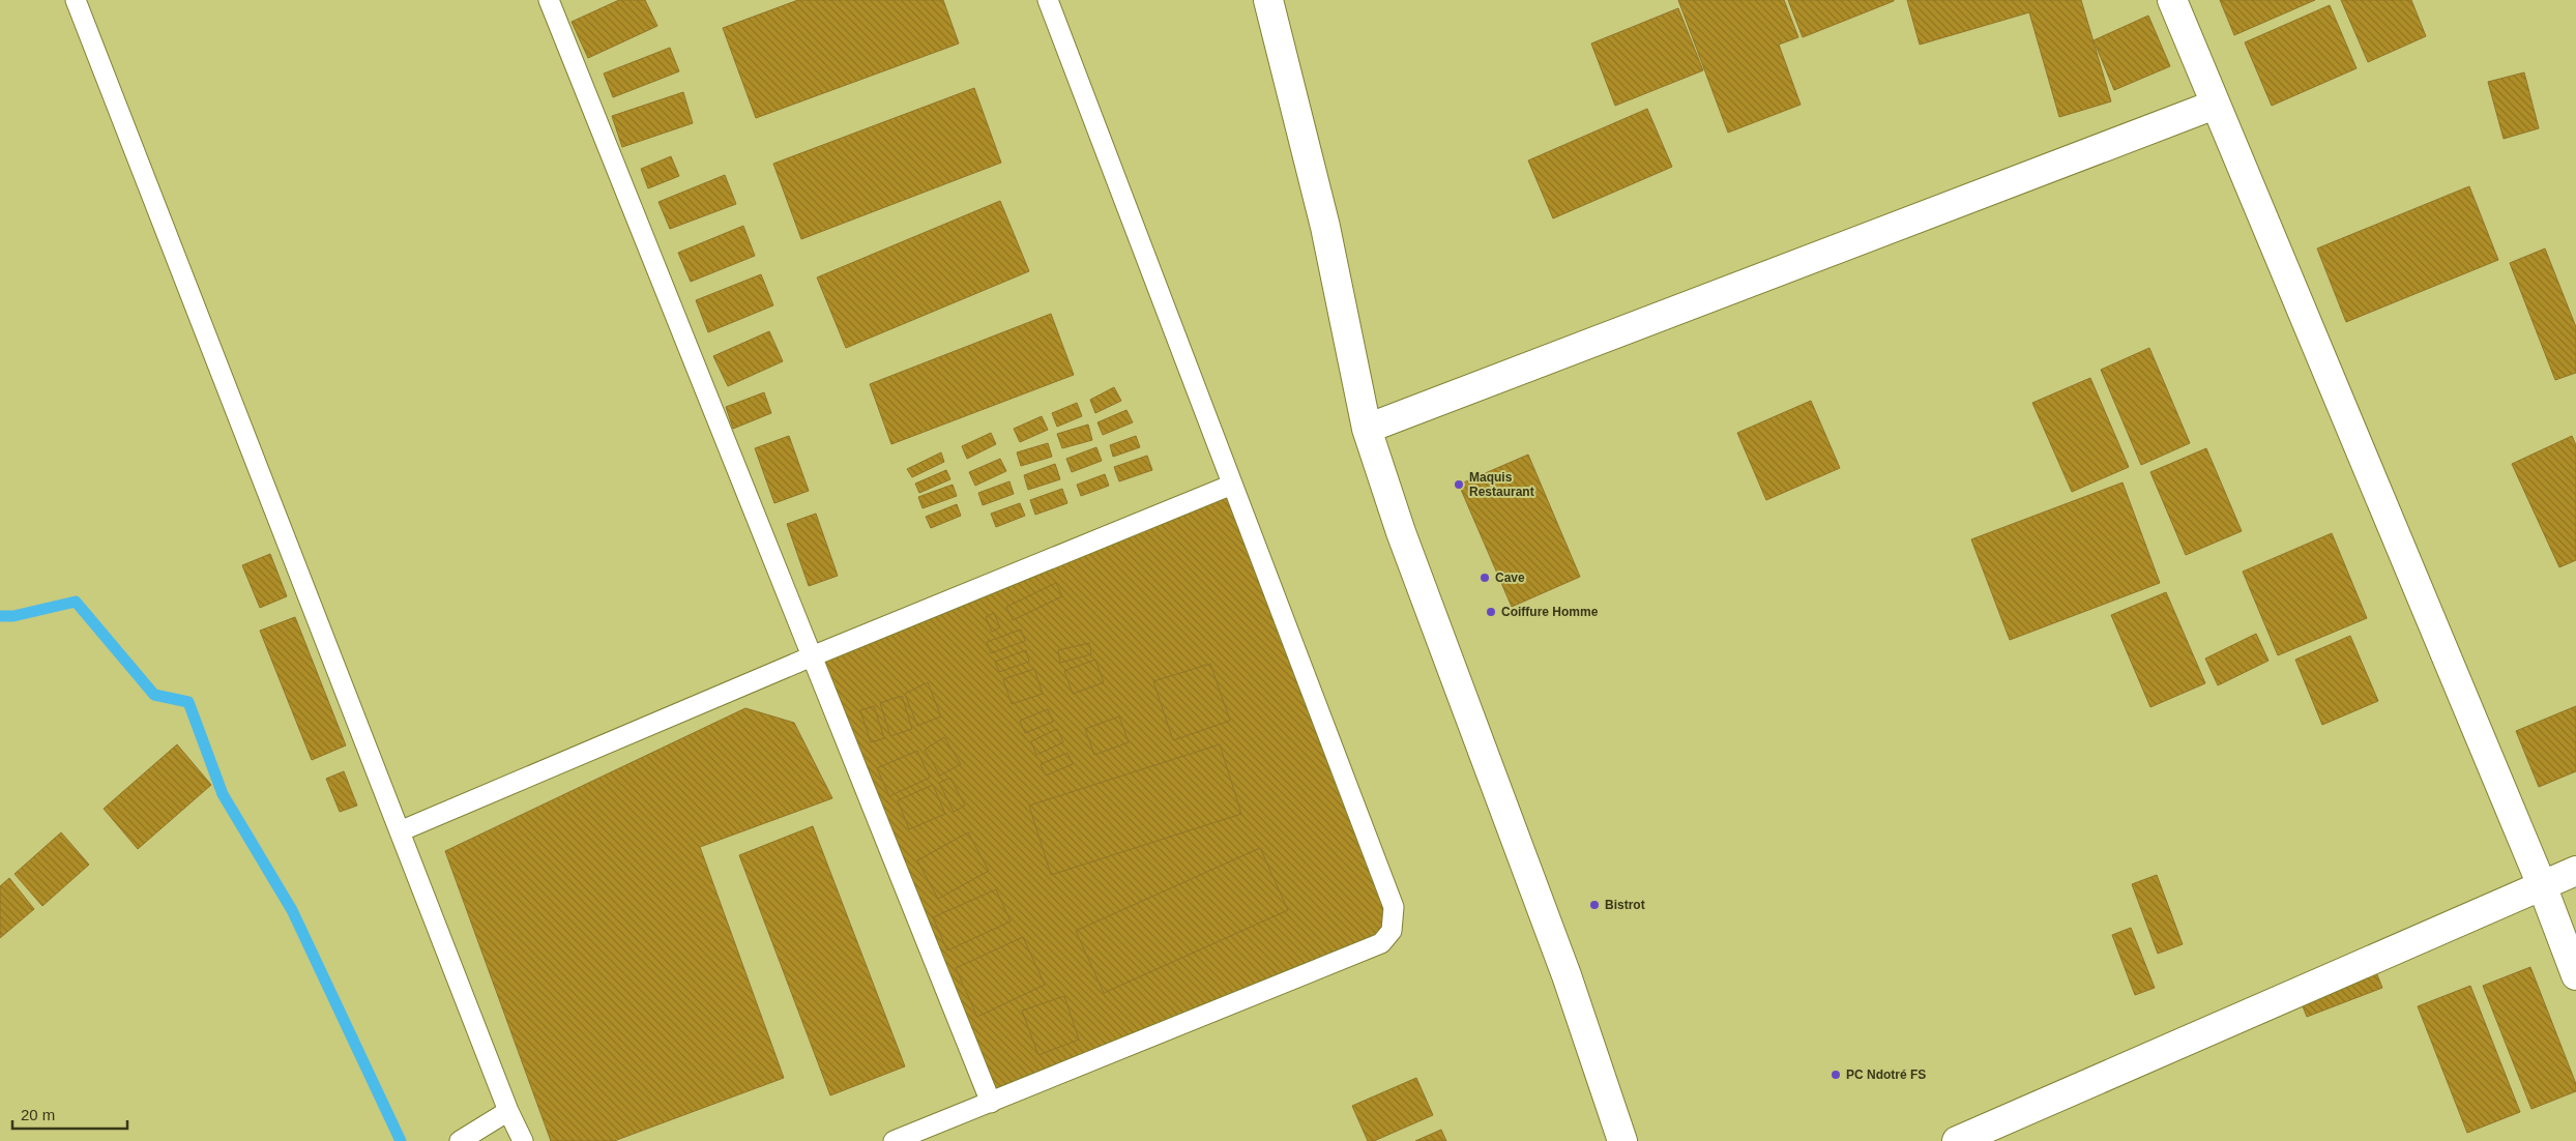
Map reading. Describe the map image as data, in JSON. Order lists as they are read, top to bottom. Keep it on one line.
{"places":["Maquis Restaurant","Cave","Coiffure Homme","Bistrot","PC Ndotré FS"],"scale_bar":"20 m"}
